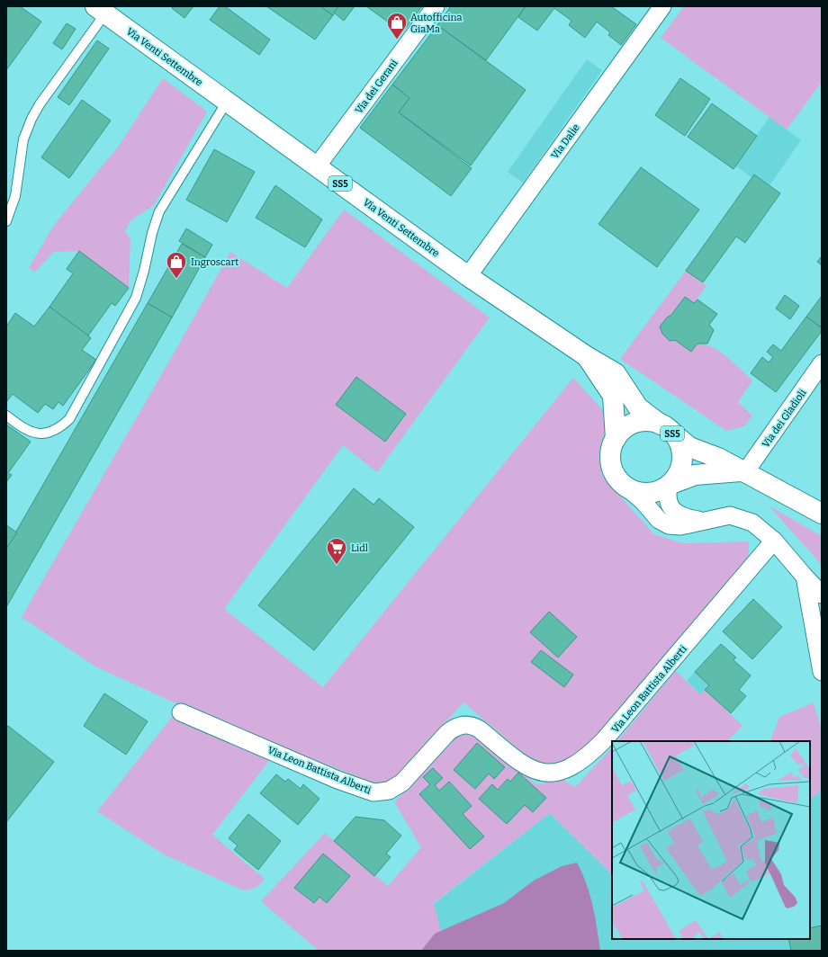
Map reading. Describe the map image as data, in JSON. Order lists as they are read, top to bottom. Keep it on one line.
{"streets":{"main road":["Via Venti Settembre","SS5"],"street":["Via dei Gerani","Via Dalie","Via dei Gladioli","Via Leon Battista Alberti"]},"crossings":[["Via Venti Settembre","Via dei Gerani"],["Via Venti Settembre","Via Dalie"],["Via Venti Settembre","SS5"],["Via Venti Settembre","Via dei Gladioli"]],"places":{"shop":["Autofficina GiaMa","Ingroscart"],"supermarket":["Lidl"]}}
